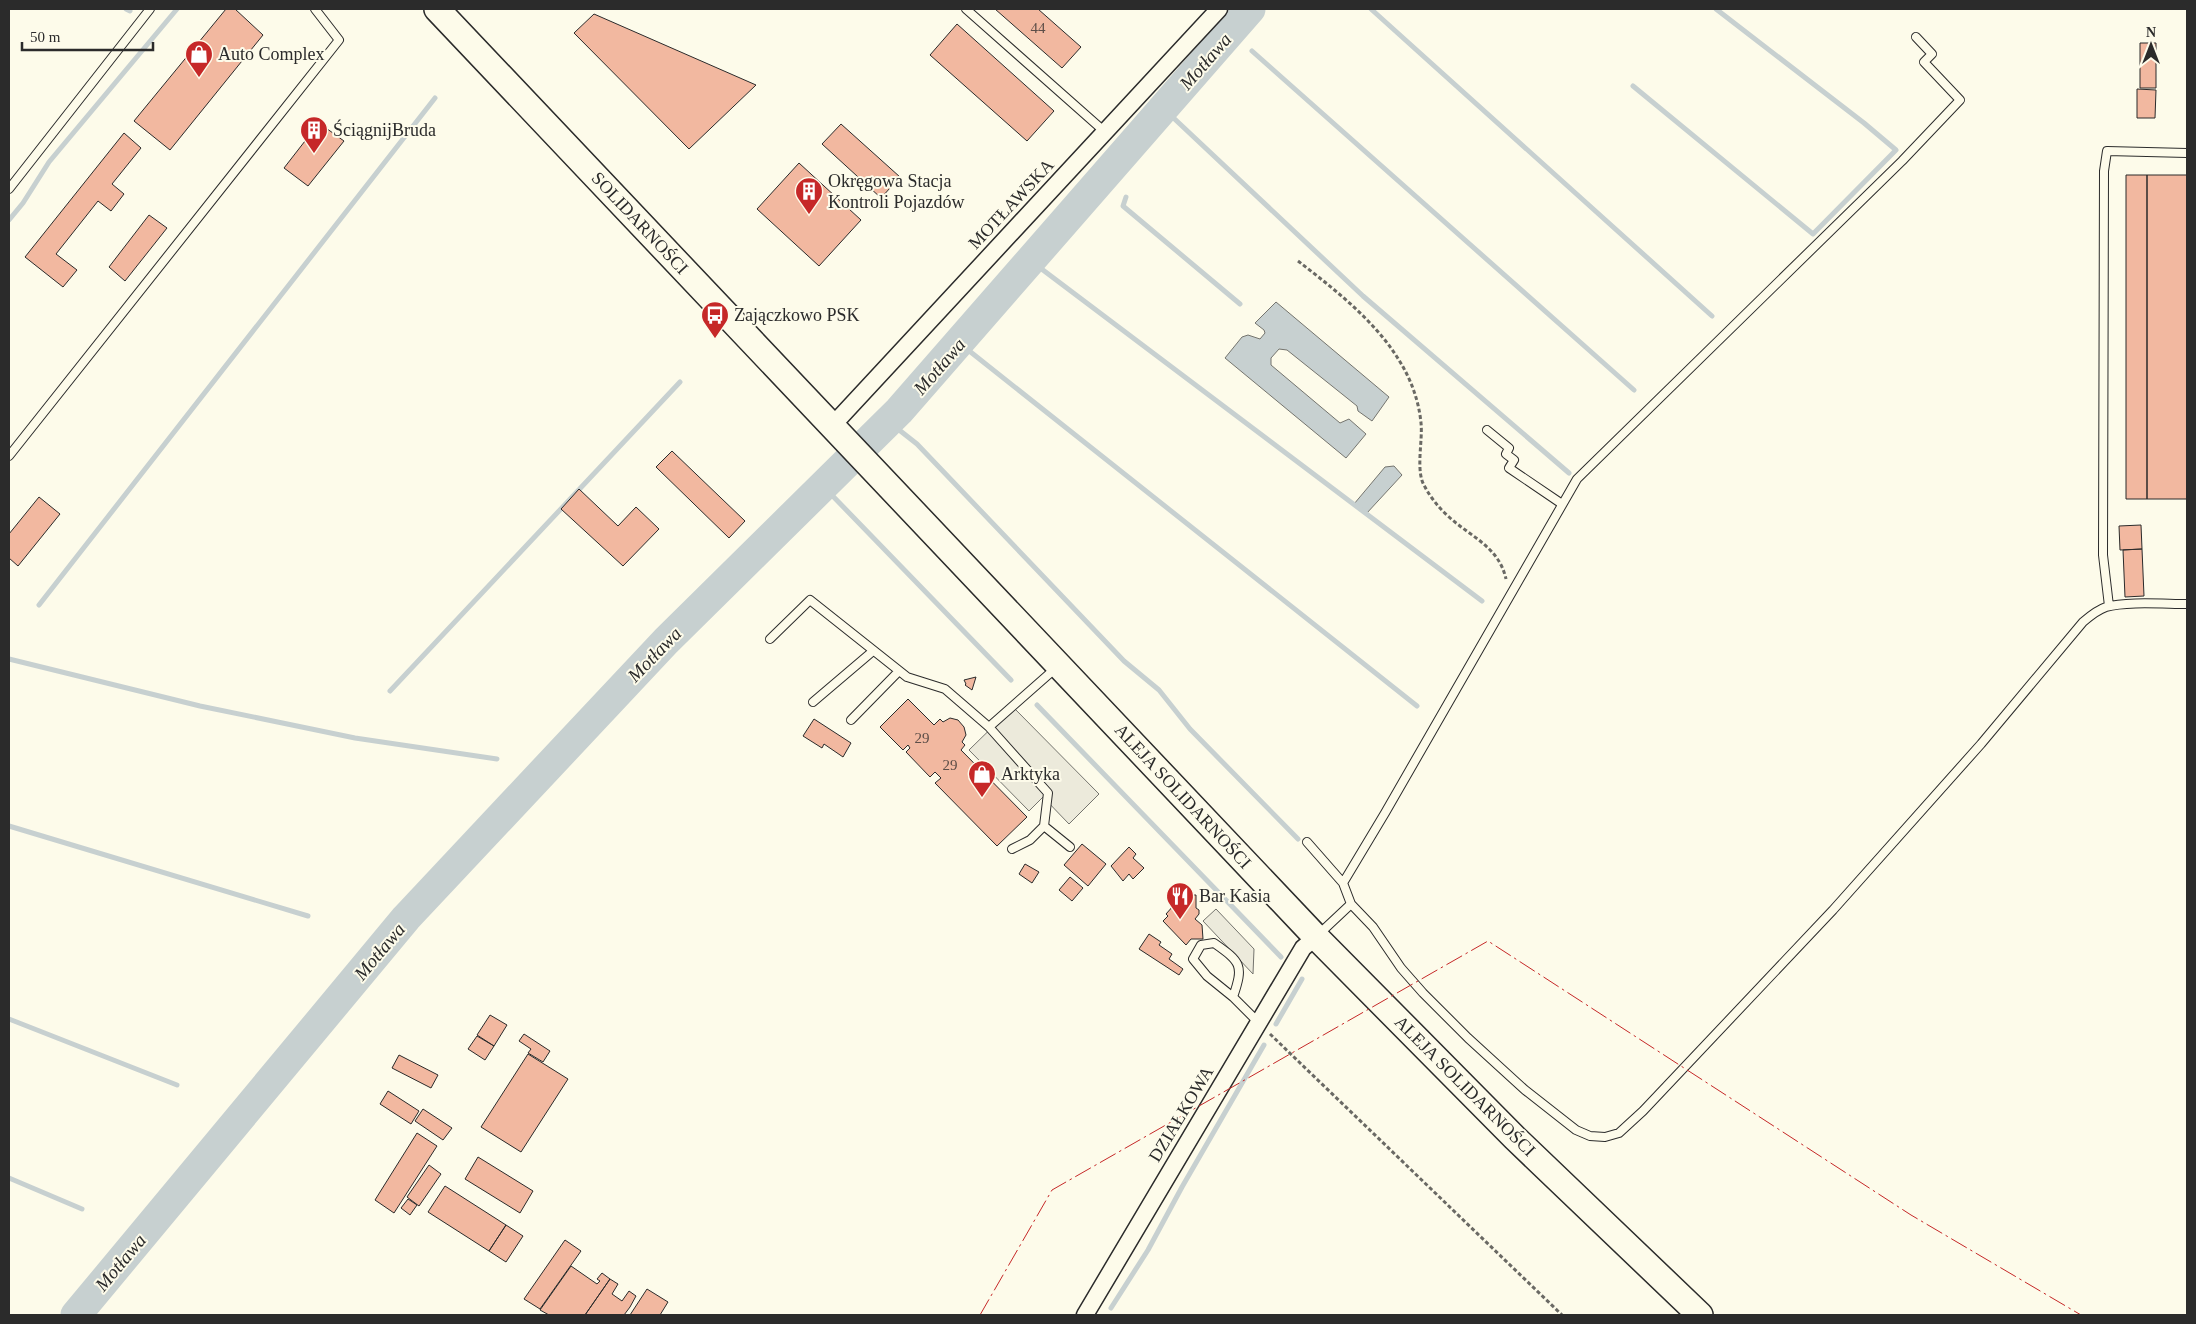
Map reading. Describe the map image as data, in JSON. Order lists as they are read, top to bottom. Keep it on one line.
{"streets":{"main road":["SOLIDARNOŚCI","ALEJA SOLIDARNOŚCI"],"street":["MOTŁAWSKA","DZIAŁKOWA"]},"crossings":[["MOTŁAWSKA","SOLIDARNOŚCI"],["MOTŁAWSKA","ALEJA SOLIDARNOŚCI"],["SOLIDARNOŚCI","ALEJA SOLIDARNOŚCI"],["ALEJA SOLIDARNOŚCI","DZIAŁKOWA"]],"water":["Motława"],"places":{"shop":["Auto Complex","Arktyka"],"building":["ŚciągnijBruda","Okręgowa Stacja Kontroli Pojazdów"],"bus stop":["Zajączkowo PSK"],"restaurant":["Bar Kasia"]},"house_numbers":["44","29","29"],"scale_bar":"50 m","north":"top"}
